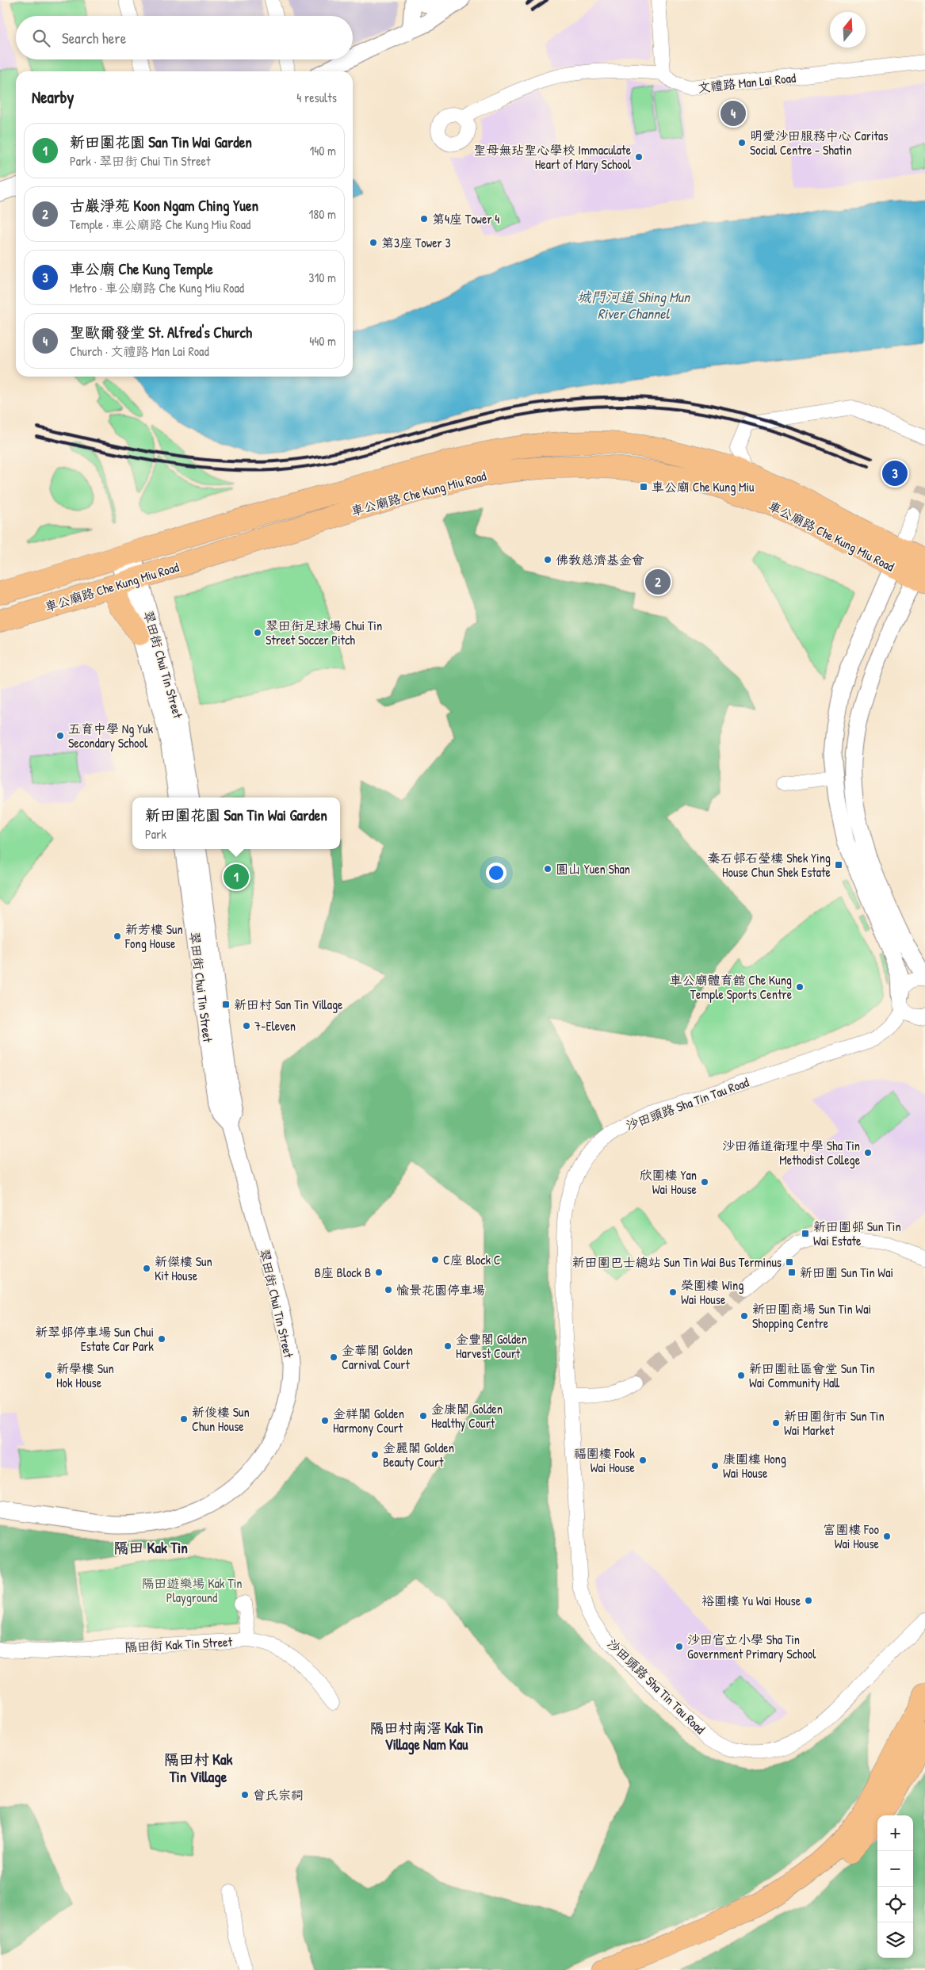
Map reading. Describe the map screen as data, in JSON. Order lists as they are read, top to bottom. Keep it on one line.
{"streets":{"main road":["車公廟路 Che Kung Miu Road"],"street":["文禮路 Man Lai Road","翠田街 Chui Tin Street","沙田頭路 Sha Tin Tau Road","隔田街 Kak Tin Street"]},"crossings":[["車公廟路 Che Kung Miu Road","翠田街 Chui Tin Street"]],"districts":["隔田 Kak Tin","隔田村南滘 Kak Tin Village Nam Kau","隔田村 Kak Tin Village"],"water":["城門河道 Shing Mun River Channel"],"parks":["隔田遊樂場 Kak Tin Playground"],"places":{"other":["明愛沙田服務中心 Caritas Social Centre - Shatin","聖母無玷聖心學校 Immaculate Heart of Mary School","第4座 Tower 4","第3座 Tower 3","佛教慈濟基金會","翠田街足球場 Chui Tin Street Soccer Pitch","五育中學 Ng Yuk Secondary School","圓山 Yuen Shan","新芳樓 Sun Fong House","車公廟體育館 Che Kung Temple Sports Centre","7-Eleven","沙田循道衛理中學 Sha Tin Methodist College","欣圍樓 Yan Wai House","C座 Block C","新傑樓 Sun Kit House","B座 Block B","愉景花園停車場","榮圍樓 Wing Wai House","新田圍商場 Sun Tin Wai Shopping Centre","新翠邨停車場 Sun Chui Estate Car Park","金豐閣 Golden Harvest Court","金華閣 Golden Carnival Court","新學樓 Sun Hok House","新田圍社區會堂 Sun Tin Wai Community Hall","金康閣 Golden Healthy Court","新俊樓 Sun Chun House","金祥閣 Golden Harmony Court","新田圍街市 Sun Tin Wai Market","金麗閣 Golden Beauty Court","福圍樓 Fook Wai House","康圍樓 Hong Wai House","富圍樓 Foo Wai House","裕圍樓 Yu Wai House","沙田官立小學 Sha Tin Government Primary School","曾氏宗祠"],"transit":["車公廟 Che Kung Miu","秦石邨石瑩樓 Shek Ying House Chun Shek Estate","新田村 San Tin Village","新田圍邨 Sun Tin Wai Estate","新田圍巴士總站 Sun Tin Wai Bus Terminus","新田圍 Sun Tin Wai"]},"north":"top","page":{"search":"Search here","heading":["Nearby","4 results"],"pins":["4","3","2","1"],"list":[{"mark":"1","name":"新田圍花園 San Tin Wai Garden","note":"Park · 翠田街 Chui Tin Street","value":"140 m"},{"mark":"2","name":"古巖淨苑 Koon Ngam Ching Yuen","note":"Temple · 車公廟路 Che Kung Miu Road","value":"180 m"},{"mark":"3","name":"車公廟 Che Kung Temple","note":"Metro · 車公廟路 Che Kung Miu Road","value":"310 m"},{"mark":"4","name":"聖歐爾發堂 St. Alfred's Church","note":"Church · 文禮路 Man Lai Road","value":"440 m"}],"popup":["新田圍花園 San Tin Wai Garden","Park"],"map_buttons":["+","−"]}}
